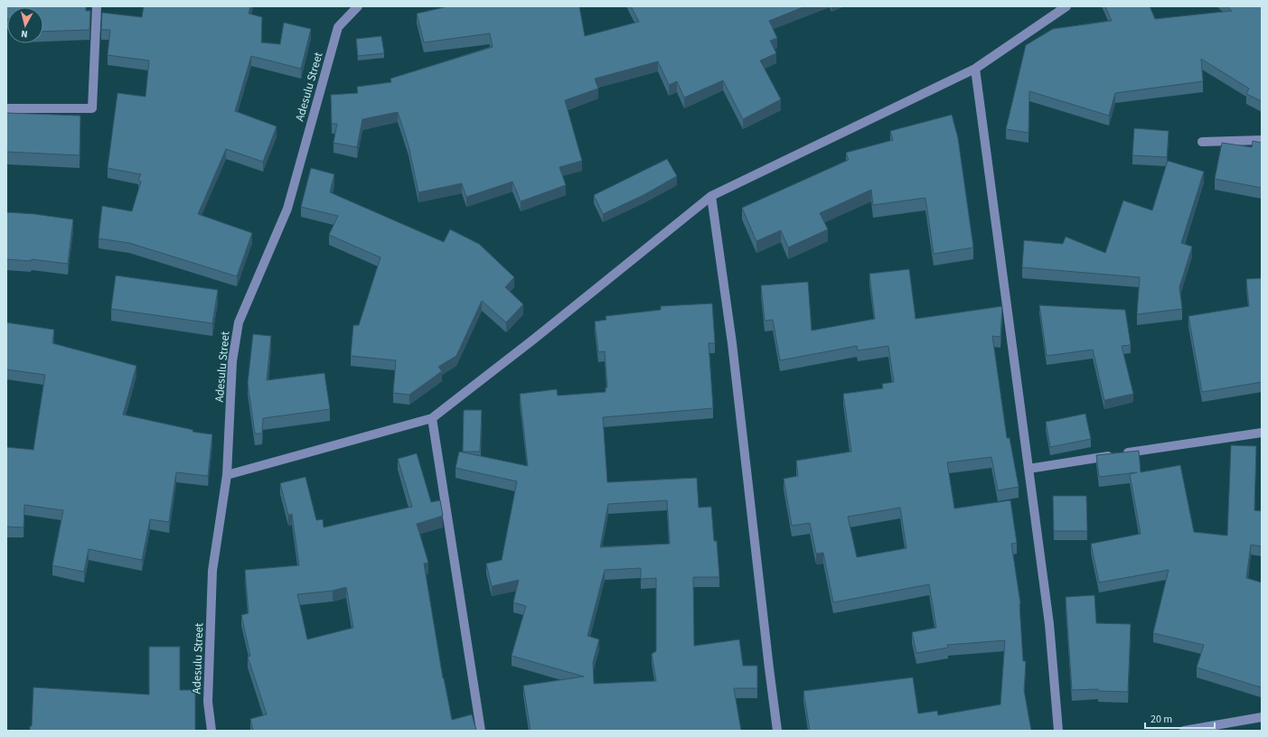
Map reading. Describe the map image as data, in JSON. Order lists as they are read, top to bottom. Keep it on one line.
{"streets":{"street":["Adesulu Street"]},"scale_bar":"20 m","north":"bottom"}
